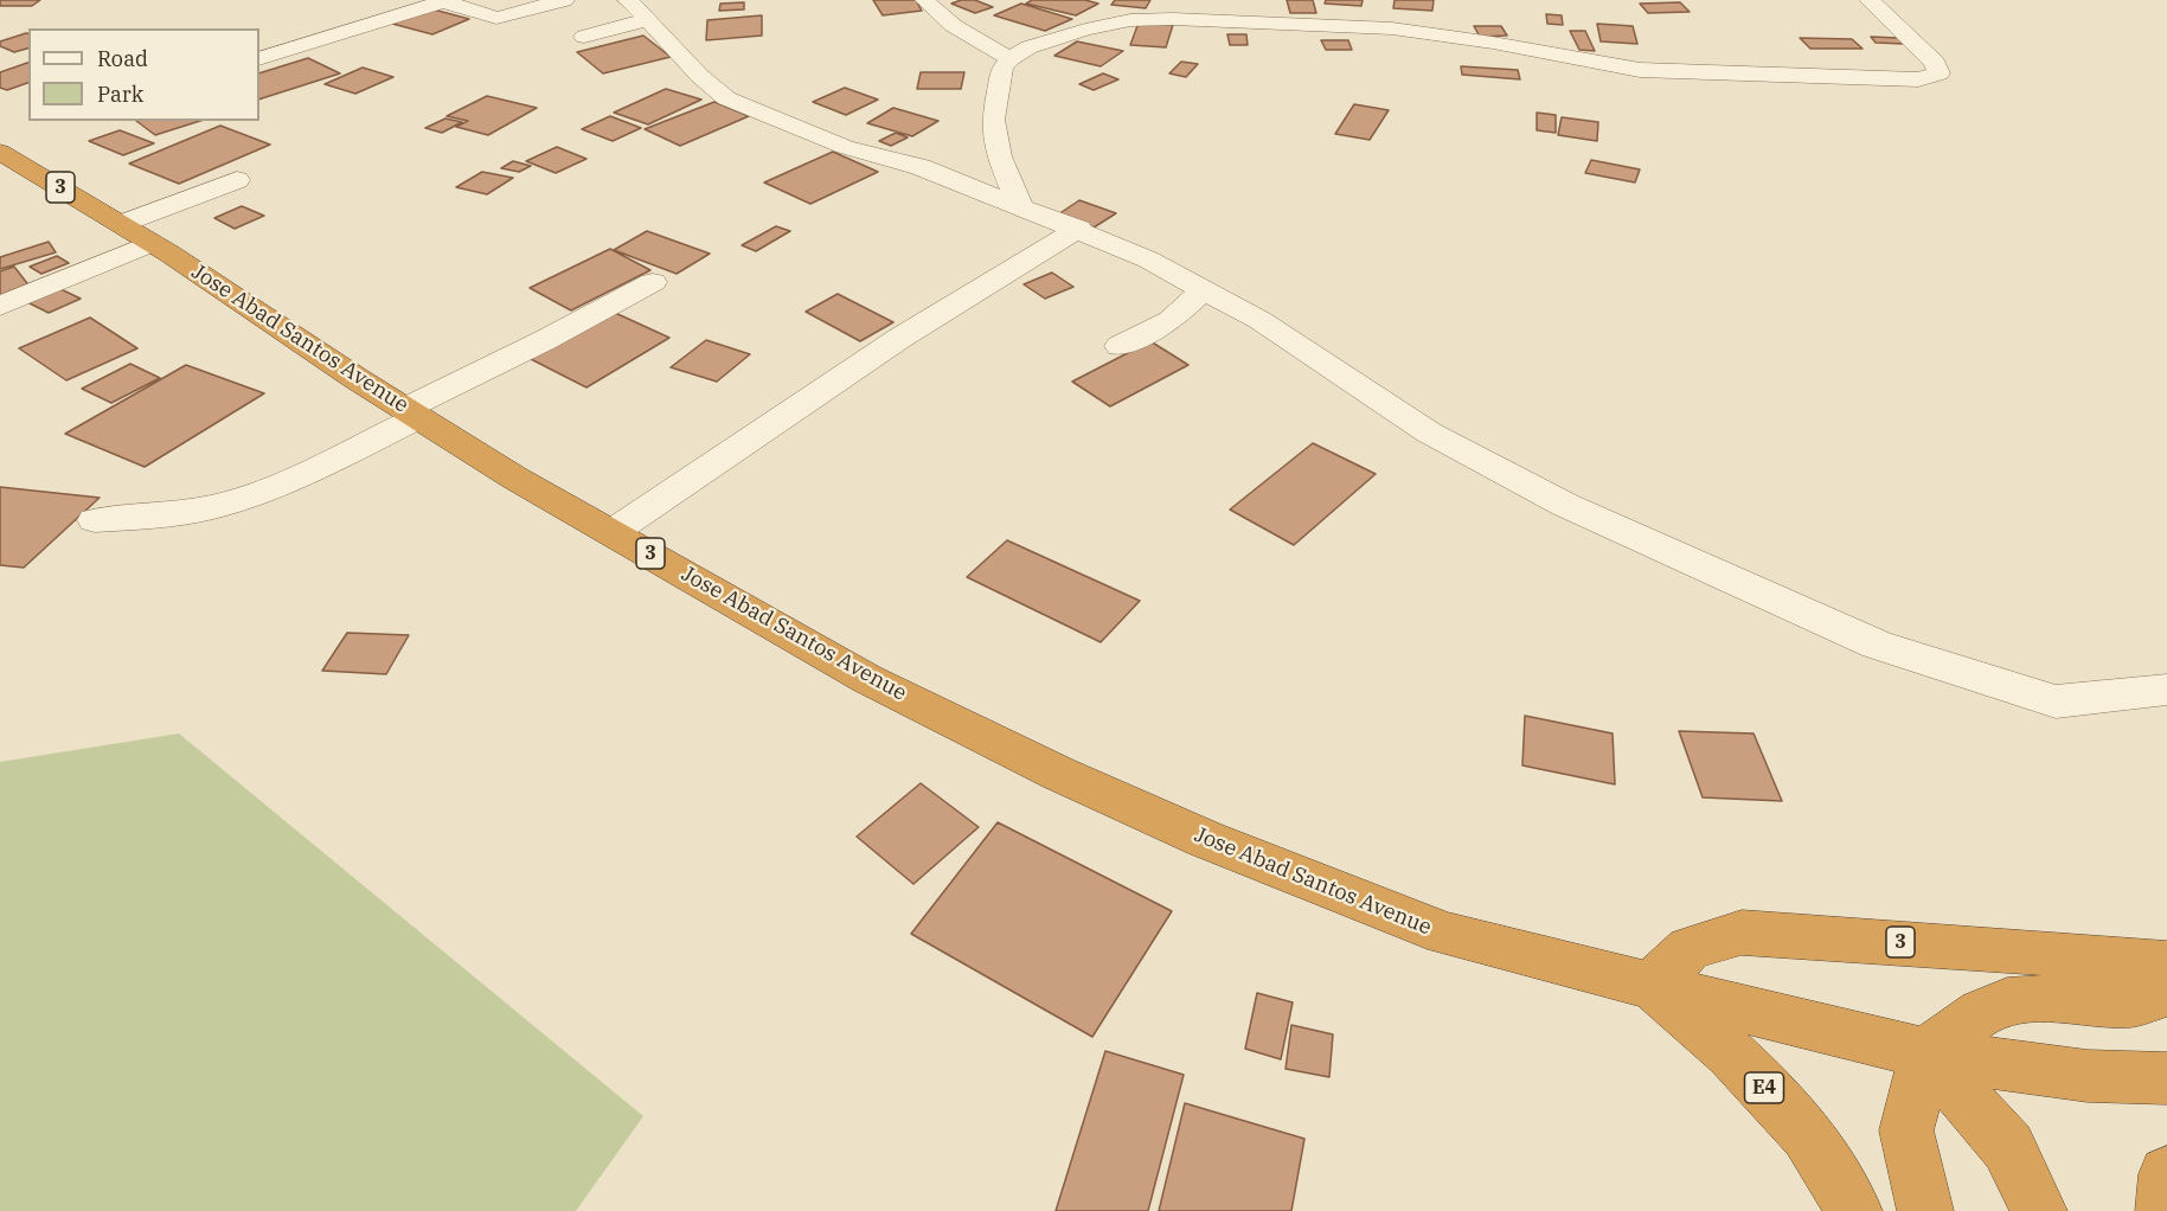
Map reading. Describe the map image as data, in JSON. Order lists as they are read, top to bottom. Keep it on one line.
{"streets":{"highway":["3","Jose Abad Santos Avenue","E4"]},"crossings":[["3","Jose Abad Santos Avenue"],["3","E4"],["Jose Abad Santos Avenue","E4"]],"legend":["Road","Park"]}
